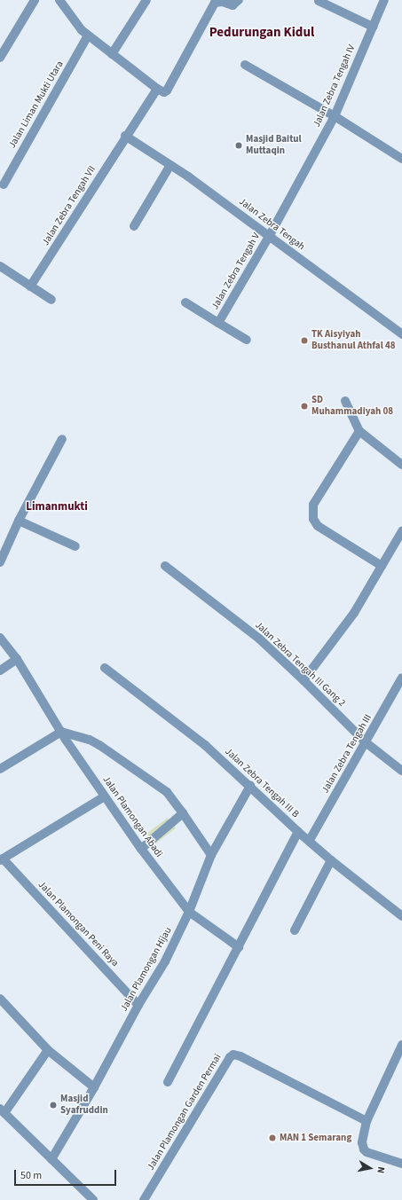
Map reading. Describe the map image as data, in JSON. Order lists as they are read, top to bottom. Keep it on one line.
{"streets":{"street":["Jalan Zebra Tengah IV","Jalan Liman Mukti Utara","Jalan Zebra Tengah VII","Jalan Zebra Tengah","Jalan Zebra Tengah V","Jalan Zebra Tengah III Gang 2","Jalan Zebra Tengah III","Jalan Zebra Tengah III B","Jalan Plamongan Abadi","Jalan Plamongan Peni Raya","Jalan Plamongan Hijau","Jalan Plamongan Garden Permai"]},"crossings":[["Jalan Zebra Tengah IV","Jalan Zebra Tengah"],["Jalan Zebra Tengah IV","Jalan Zebra Tengah V"],["Jalan Zebra Tengah VII","Jalan Zebra Tengah"],["Jalan Zebra Tengah","Jalan Zebra Tengah V"],["Jalan Zebra Tengah III Gang 2","Jalan Zebra Tengah III"],["Jalan Zebra Tengah III","Jalan Zebra Tengah III B"],["Jalan Zebra Tengah III B","Jalan Plamongan Hijau"],["Jalan Plamongan Abadi","Jalan Plamongan Hijau"],["Jalan Plamongan Peni Raya","Jalan Plamongan Hijau"]],"districts":["Pedurungan Kidul","Limanmukti"],"places":["Masjid Baitul Muttaqin","TK Aisyiyah Busthanul Athfal 48","SD Muhammadiyah 08","Masjid Syafruddin","MAN 1 Semarang"],"scale_bar":"50 m","north":"right"}
